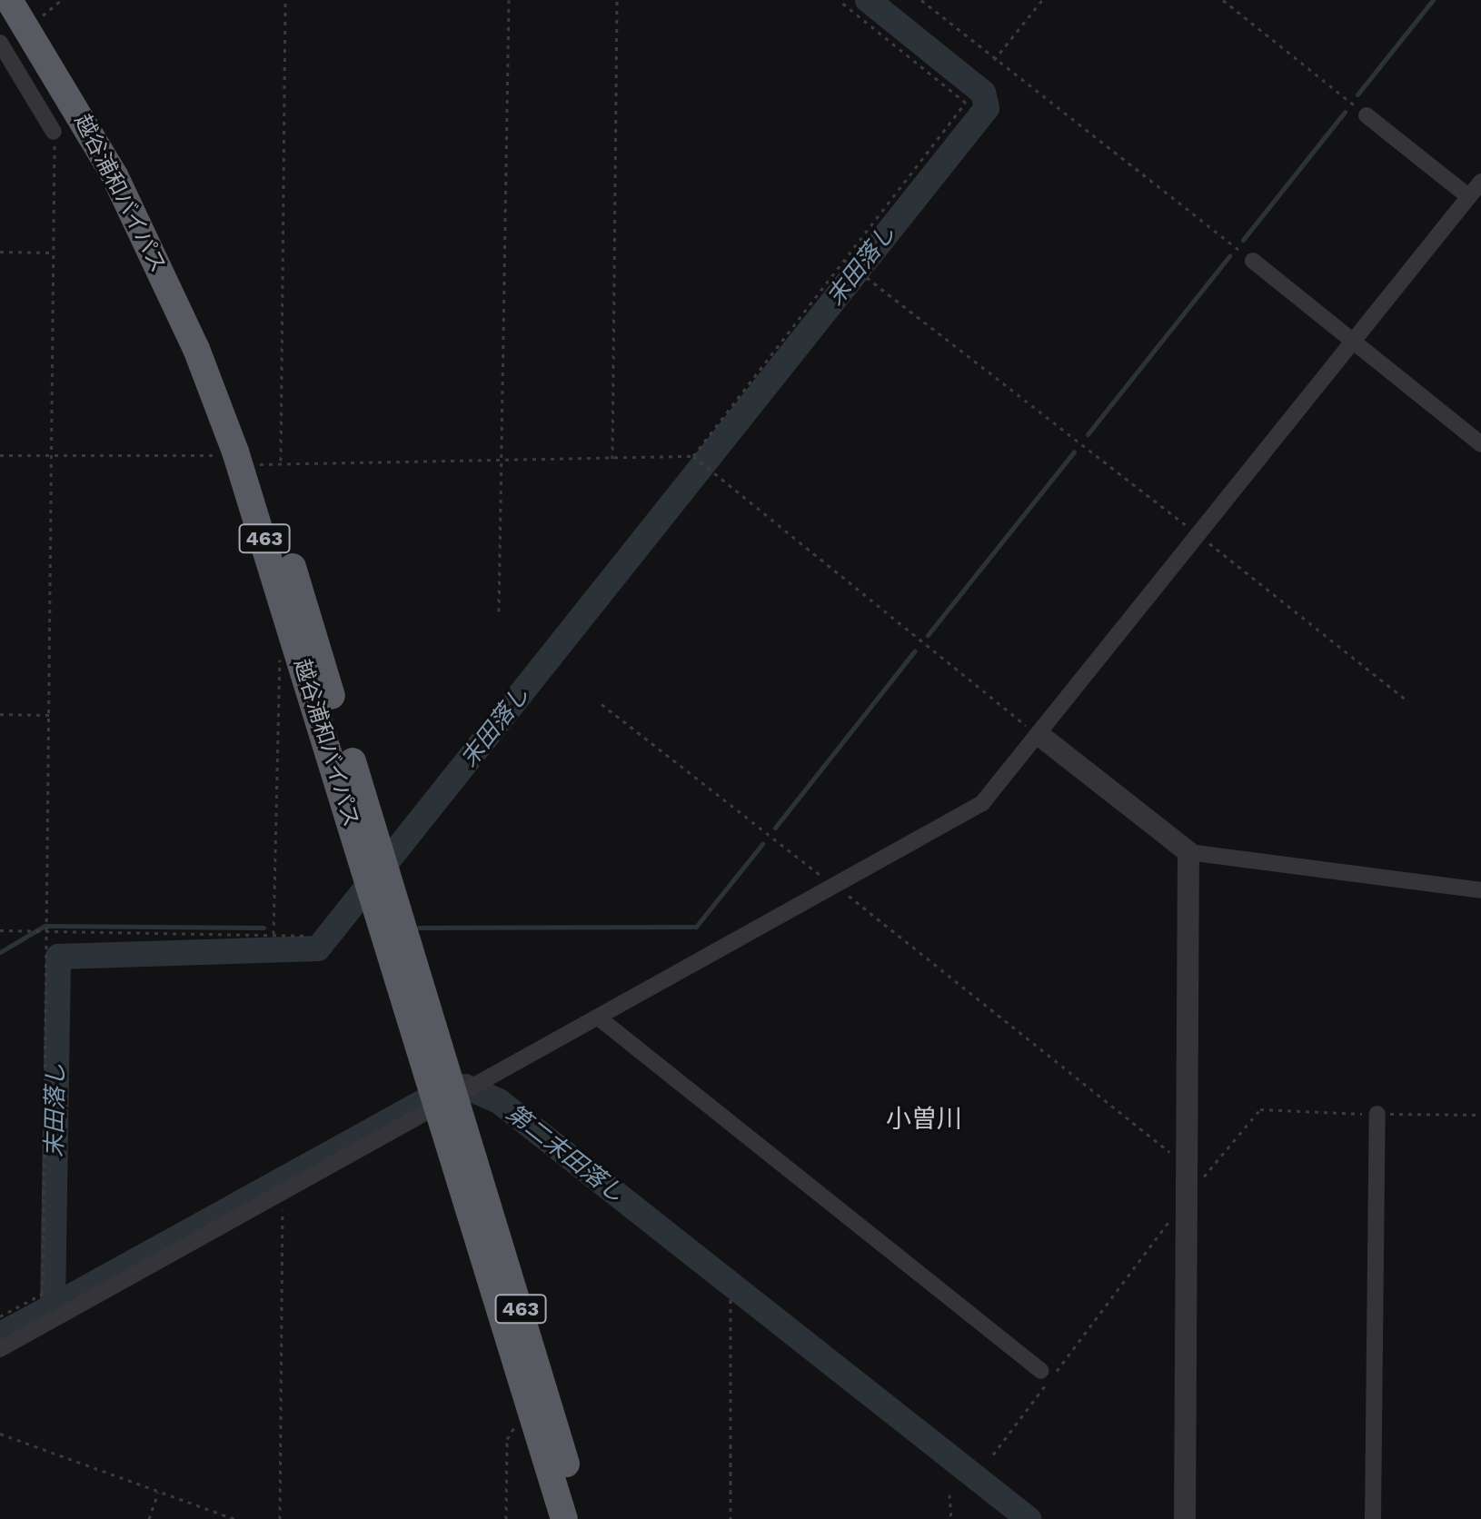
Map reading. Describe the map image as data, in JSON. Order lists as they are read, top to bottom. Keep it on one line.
{"streets":{"highway":["越谷浦和バイパス","463"]},"districts":["小曽川"],"water":["末田落し","第二末田落し"]}
